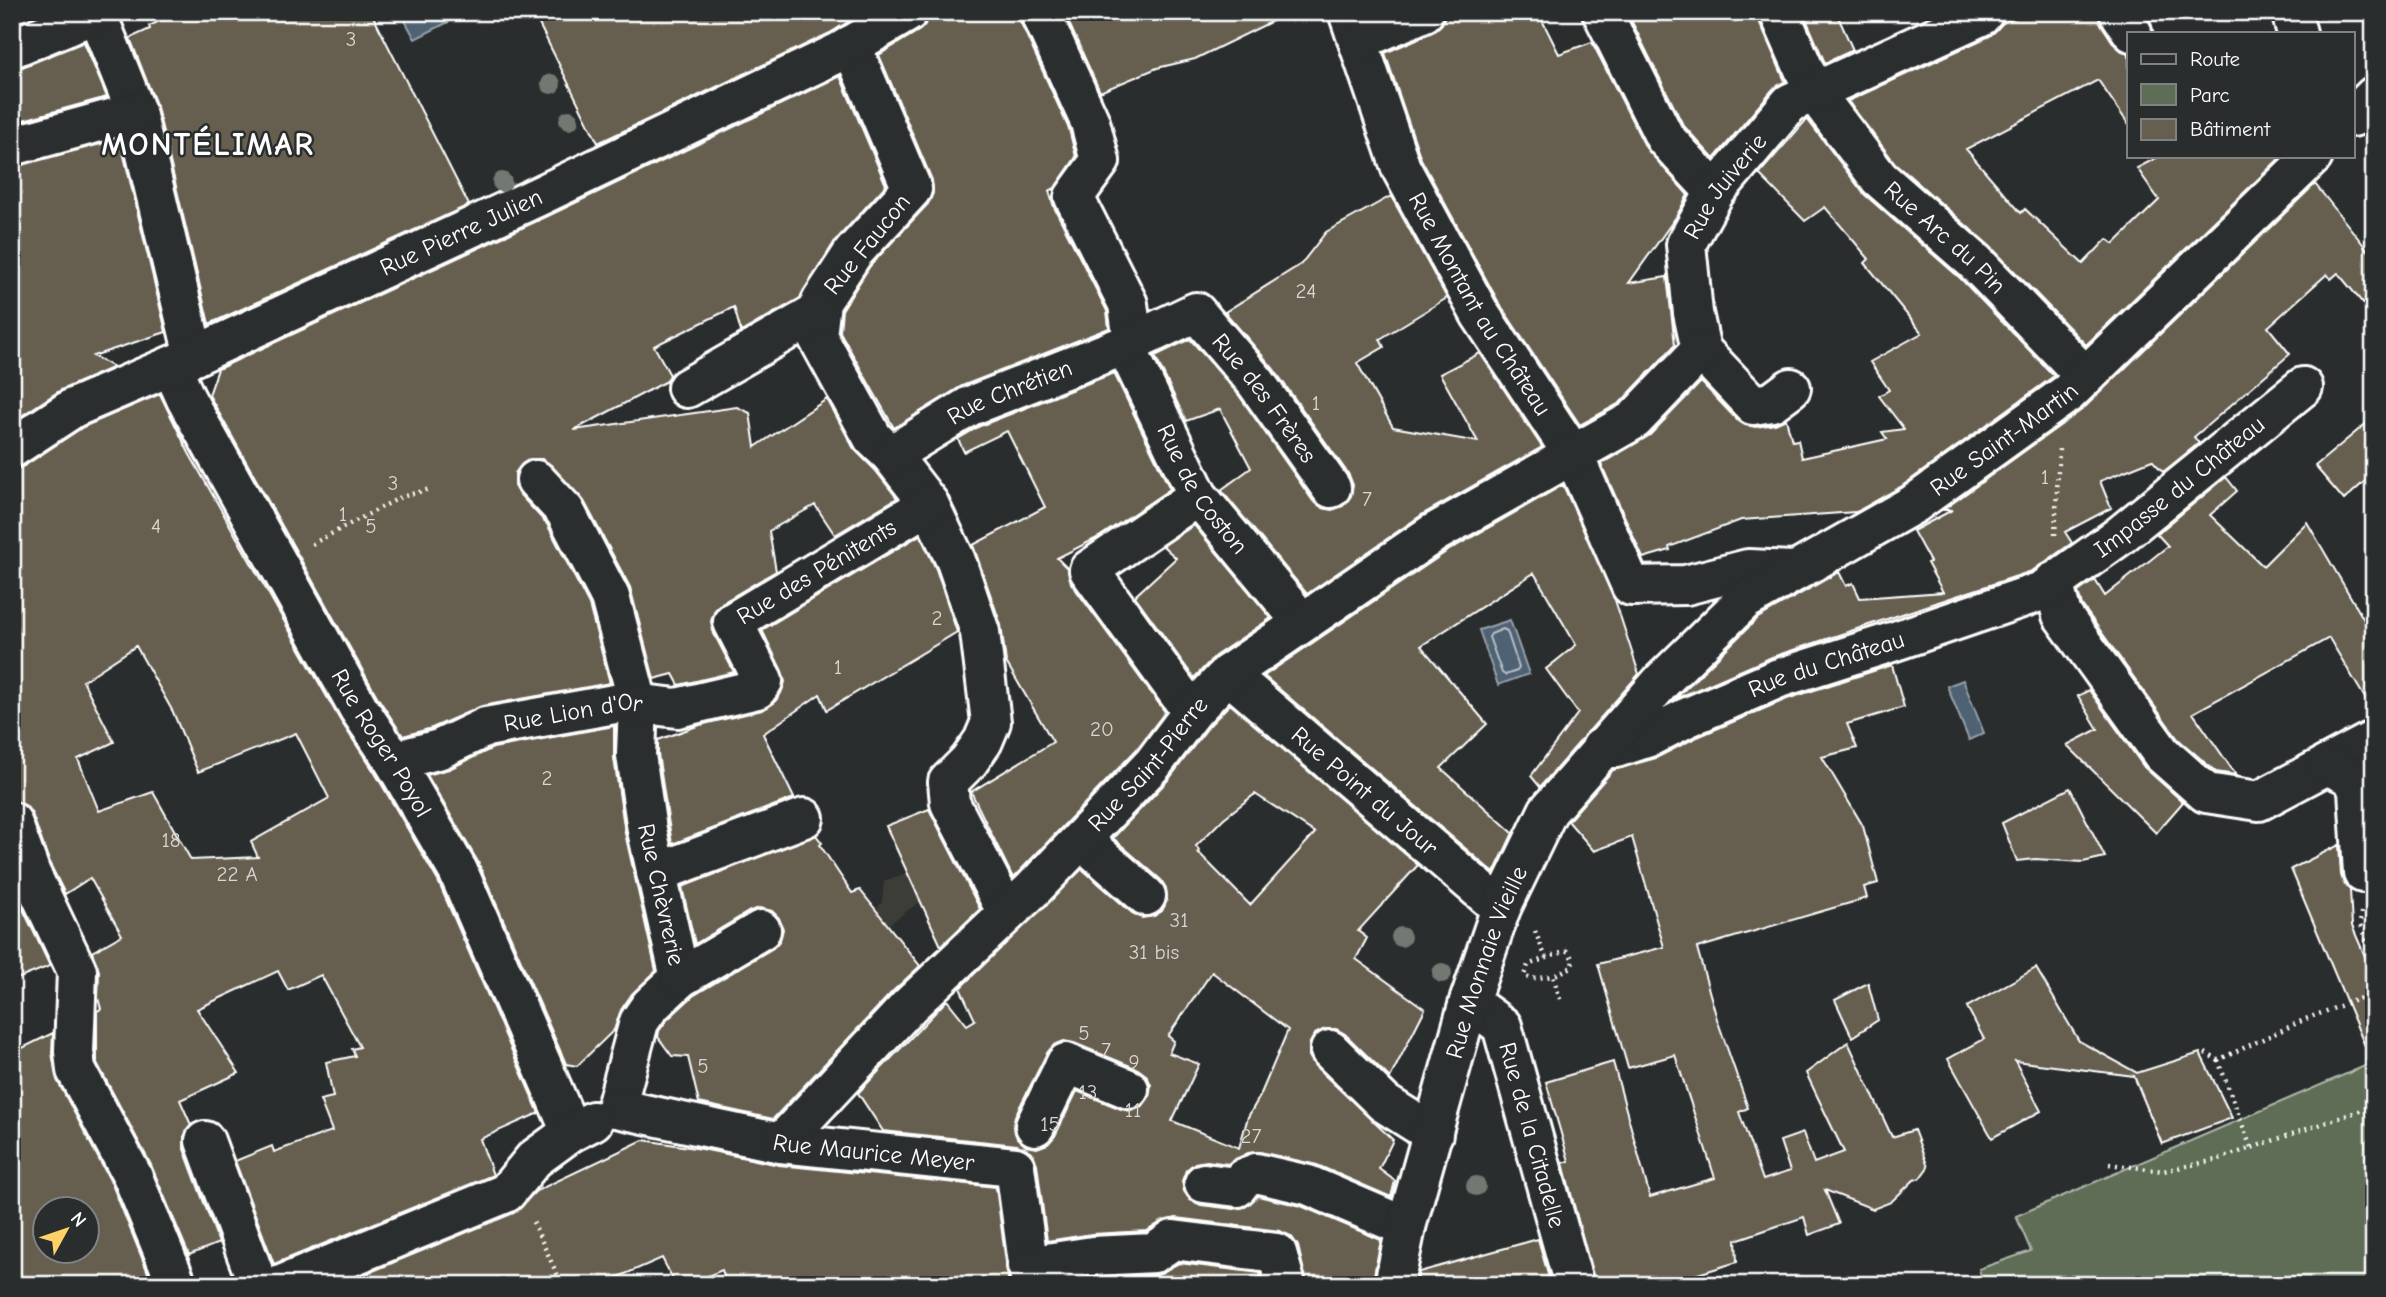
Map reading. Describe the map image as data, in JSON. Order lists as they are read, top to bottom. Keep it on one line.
{"streets":{"street":["Rue Juiverie","Rue Pierre Julien","Rue Arc du Pin","Rue Faucon","Rue Montant au Château","Rue Chrétien","Rue des Frères","Rue Saint-Martin","Impasse du Château","Rue de Coston","Rue des Pénitents","Rue du Château","Rue Lion d'Or","Rue Roger Poyol","Rue Saint-Pierre","Rue Point du Jour","Rue Chèvrerie","Rue Monnaie Vieille","Rue de la Citadelle","Rue Maurice Meyer"]},"crossings":[["Rue Juiverie","Rue Arc du Pin"],["Rue Pierre Julien","Rue Faucon"],["Rue Pierre Julien","Rue Roger Poyol"],["Rue Arc du Pin","Rue Saint-Martin"],["Rue Faucon","Rue Chrétien"],["Rue Faucon","Rue des Pénitents"],["Rue Faucon","Rue Saint-Pierre"],["Rue Montant au Château","Rue Saint-Martin"],["Rue Montant au Château","Rue Saint-Pierre"],["Rue Chrétien","Rue des Frères"],["Rue Chrétien","Rue de Coston"],["Rue Saint-Martin","Rue Monnaie Vieille"],["Impasse du Château","Rue du Château"],["Rue de Coston","Rue Saint-Pierre"],["Rue des Pénitents","Rue Lion d'Or"],["Rue du Château","Rue Monnaie Vieille"],["Rue Lion d'Or","Rue Roger Poyol"],["Rue Lion d'Or","Rue Chèvrerie"],["Rue Saint-Pierre","Rue Point du Jour"],["Rue Saint-Pierre","Rue Maurice Meyer"],["Rue Point du Jour","Rue Monnaie Vieille"],["Rue Chèvrerie","Rue Maurice Meyer"],["Rue Monnaie Vieille","Rue de la Citadelle"]],"districts":["MONTÉLIMAR"],"house_numbers":["3","24","1","1","3","7","1","4","5","2","1","20","2","18","22 A","31","31 bis","5","7","9","5","13","11","15","27"],"legend":["Route","Parc","Bâtiment"],"north":"top right"}
